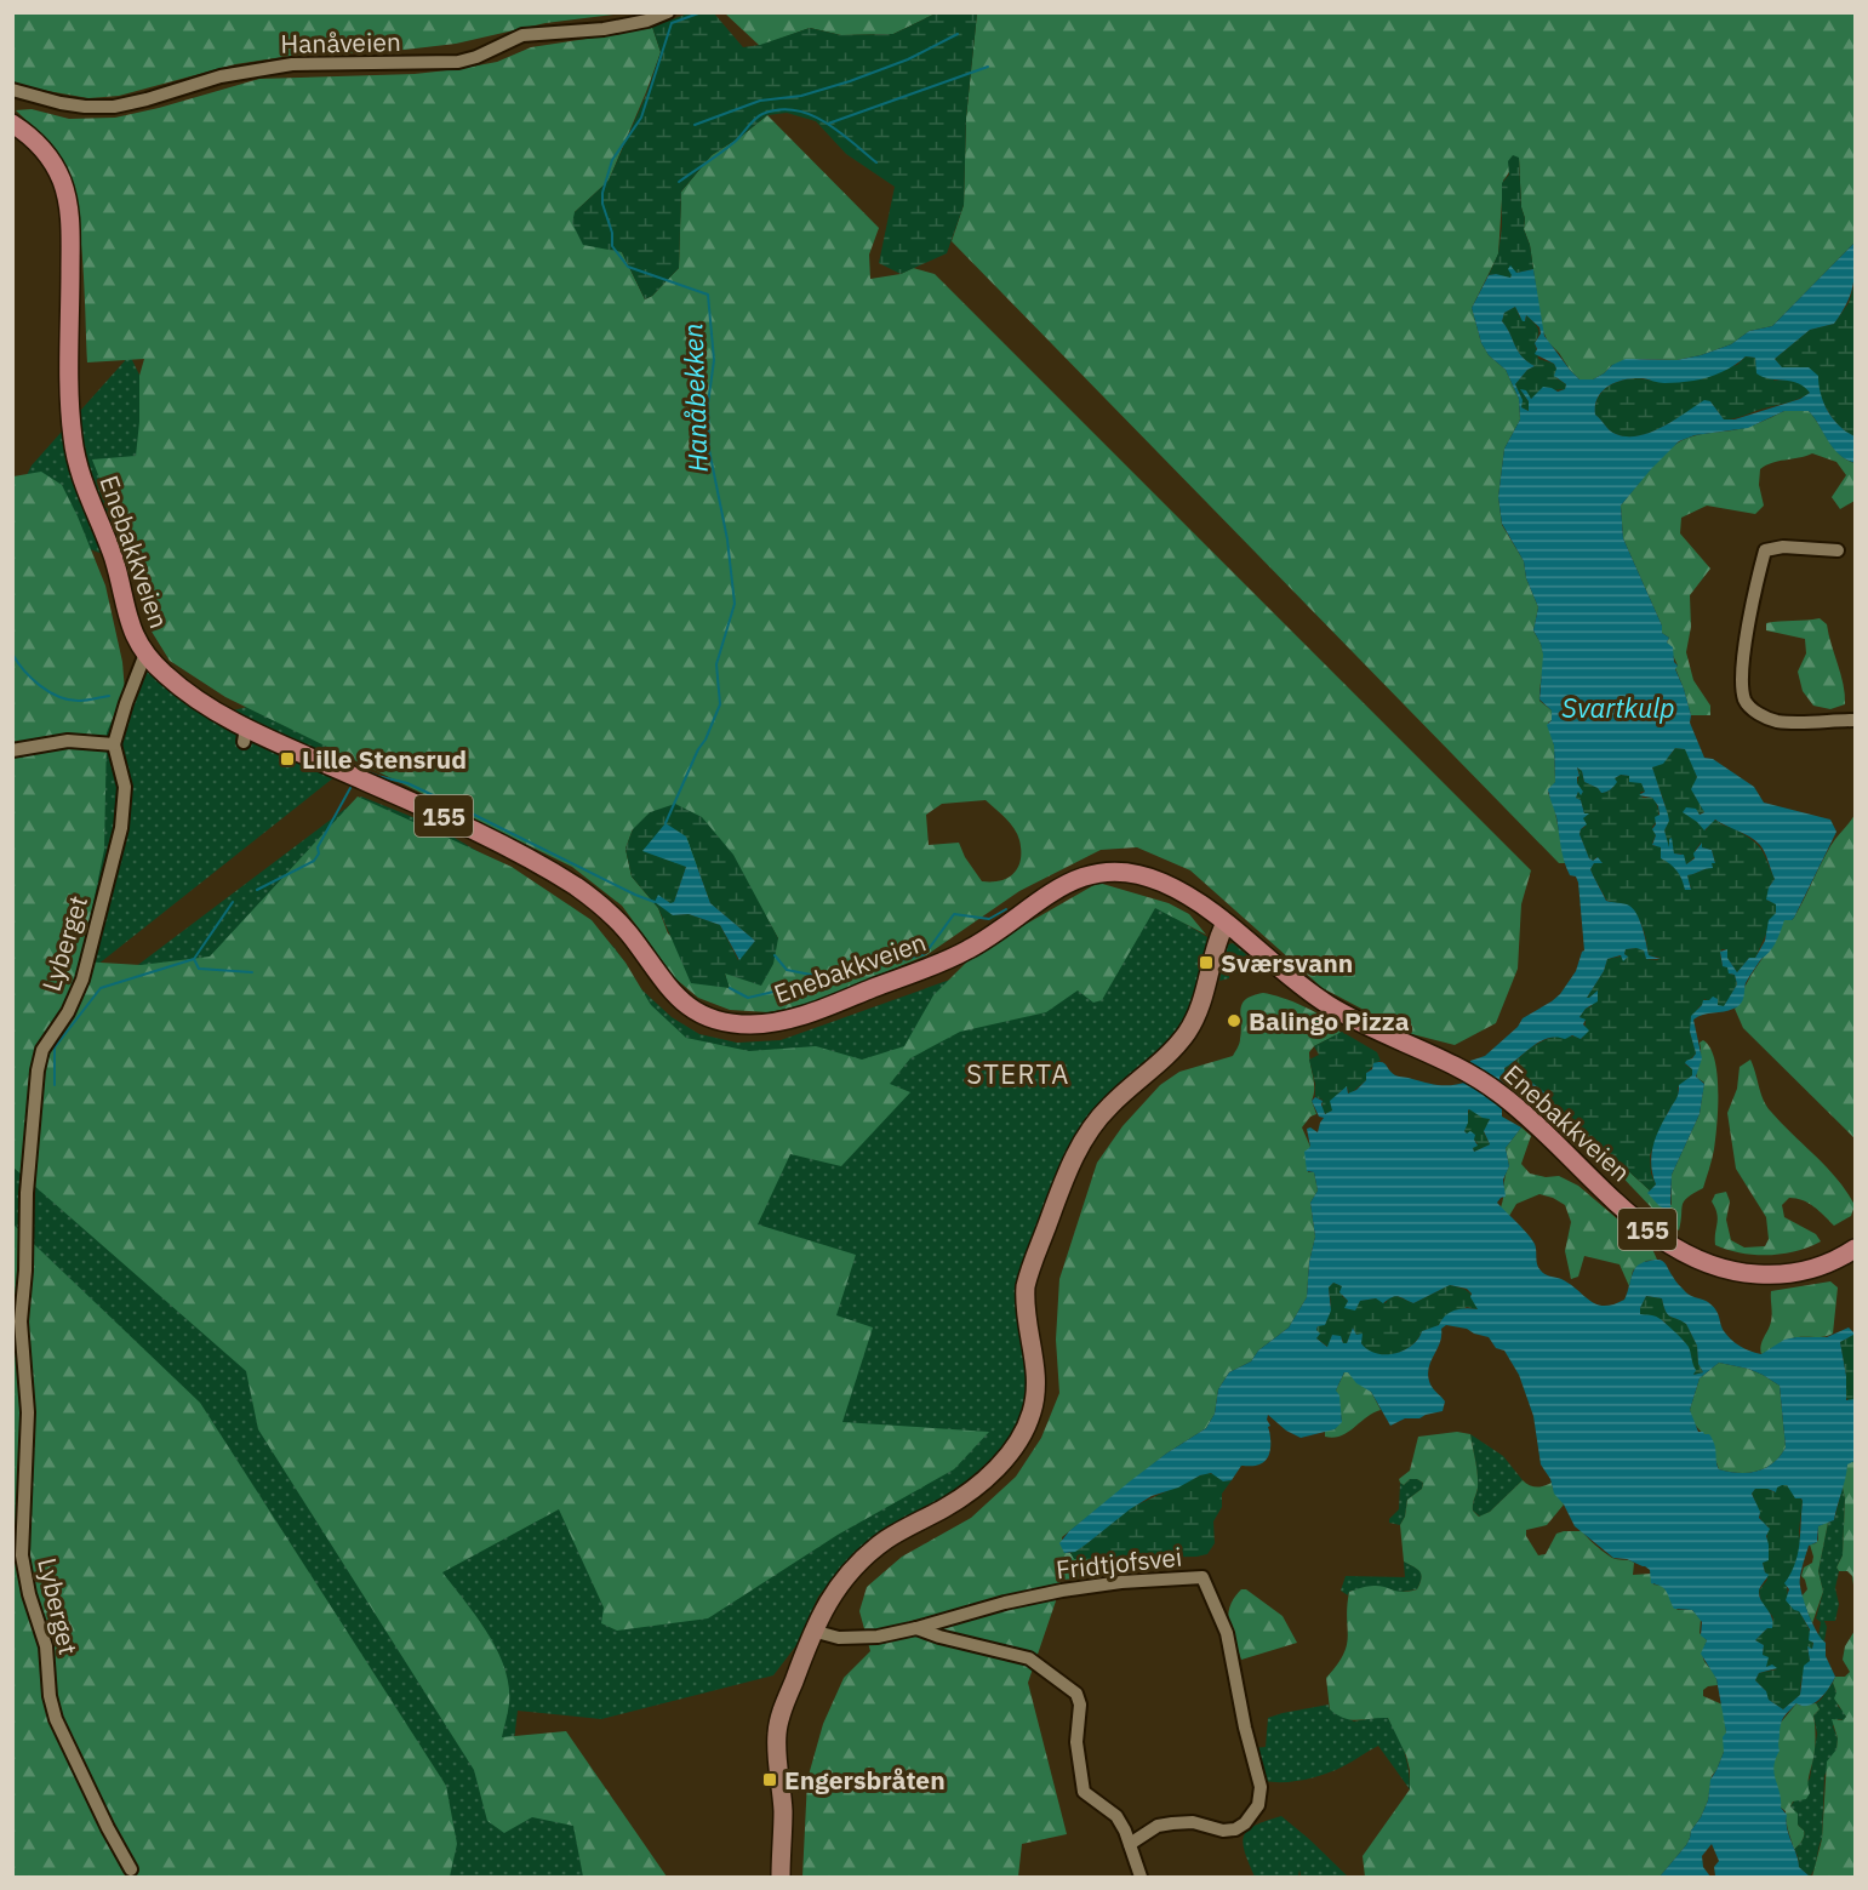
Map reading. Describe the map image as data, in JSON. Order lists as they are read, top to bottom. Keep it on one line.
{"streets":{"main road":["Enebakkveien","155"],"street":["Hanåveien","Lyberget","Fridtjofsvei"]},"districts":["STERTA"],"water":["Hanåbekken","Svartkulp"],"places":{"transit":["Lille Stensrud","Sværsvann","Engersbråten"],"other":["Balingo Pizza"]}}
